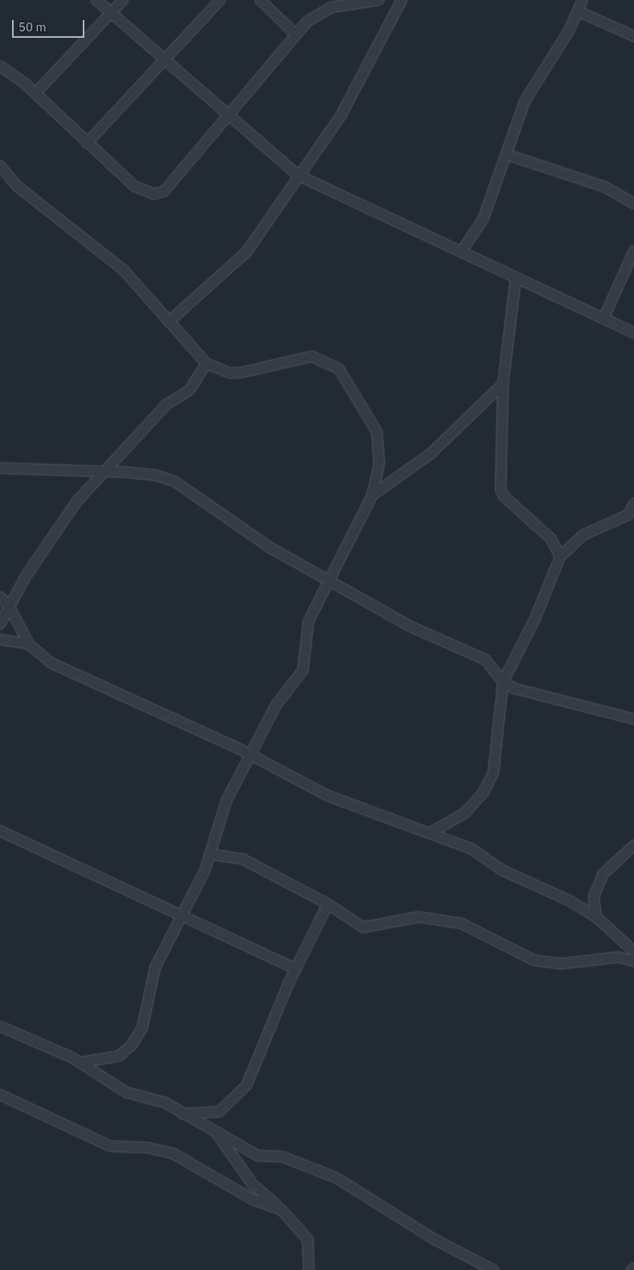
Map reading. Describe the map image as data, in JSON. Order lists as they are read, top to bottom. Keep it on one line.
{"scale_bar":"50 m"}
